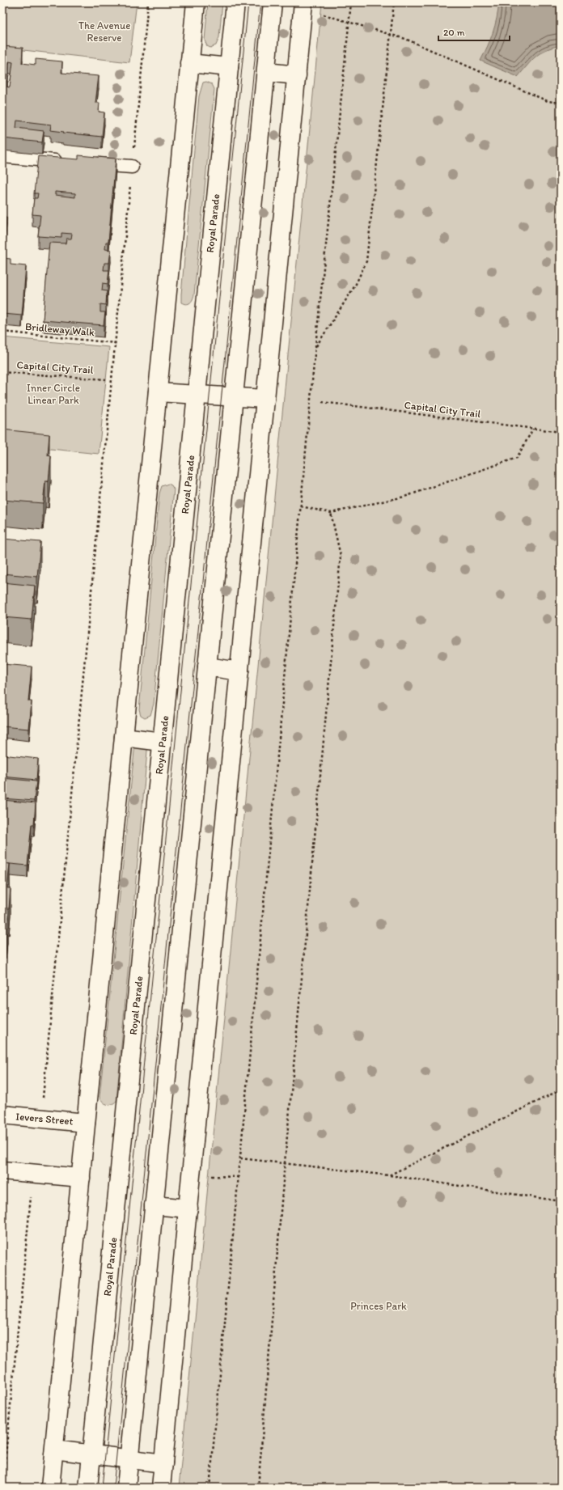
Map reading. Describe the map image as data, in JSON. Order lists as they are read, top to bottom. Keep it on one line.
{"streets":{"main road":["Royal Parade","Ievers Street"],"path":["Bridleway Walk","Capital City Trail"]},"parks":["The Avenue Reserve","Inner Circle Linear Park","Princes Park"],"scale_bar":"20 m"}
